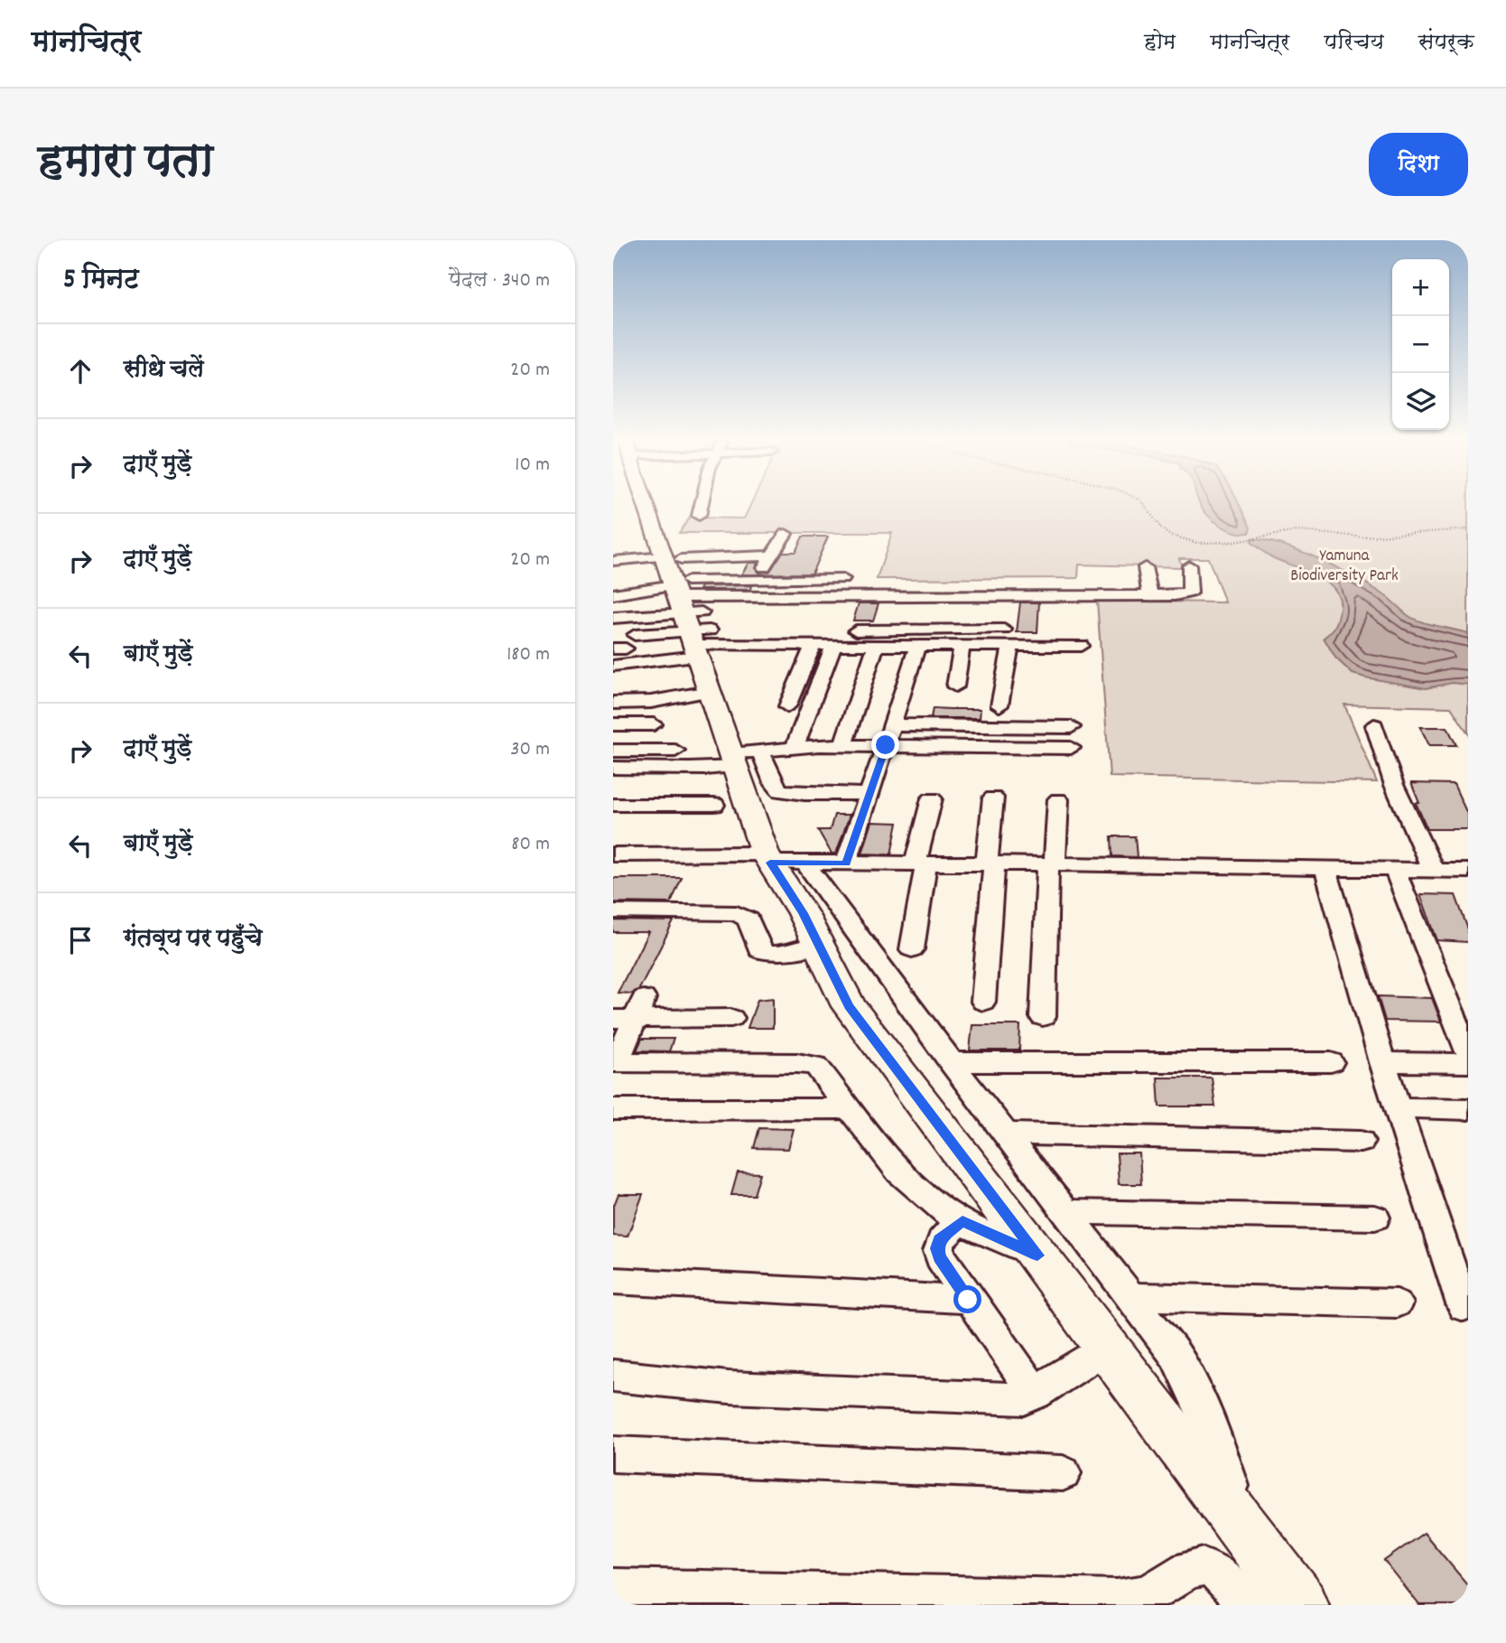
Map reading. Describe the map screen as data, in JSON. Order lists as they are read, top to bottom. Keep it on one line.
{"parks":["Yamuna Biodiversity Park"],"page":{"header":"मानचित्र","nav":["होम","मानचित्र","परिचय","संपर्क"],"title":"हमारा पता","buttons":"दिशा","heading":["5 मिनट","पैदल · 340 m"],"map_buttons":["+","−"],"list":[["सीधे चलें","20 m"],["दाएँ मुड़ें","10 m"],["दाएँ मुड़ें","20 m"],["बाएँ मुड़ें","180 m"],["दाएँ मुड़ें","30 m"],["बाएँ मुड़ें","80 m"],"गंतव्य पर पहुँचे"]}}
